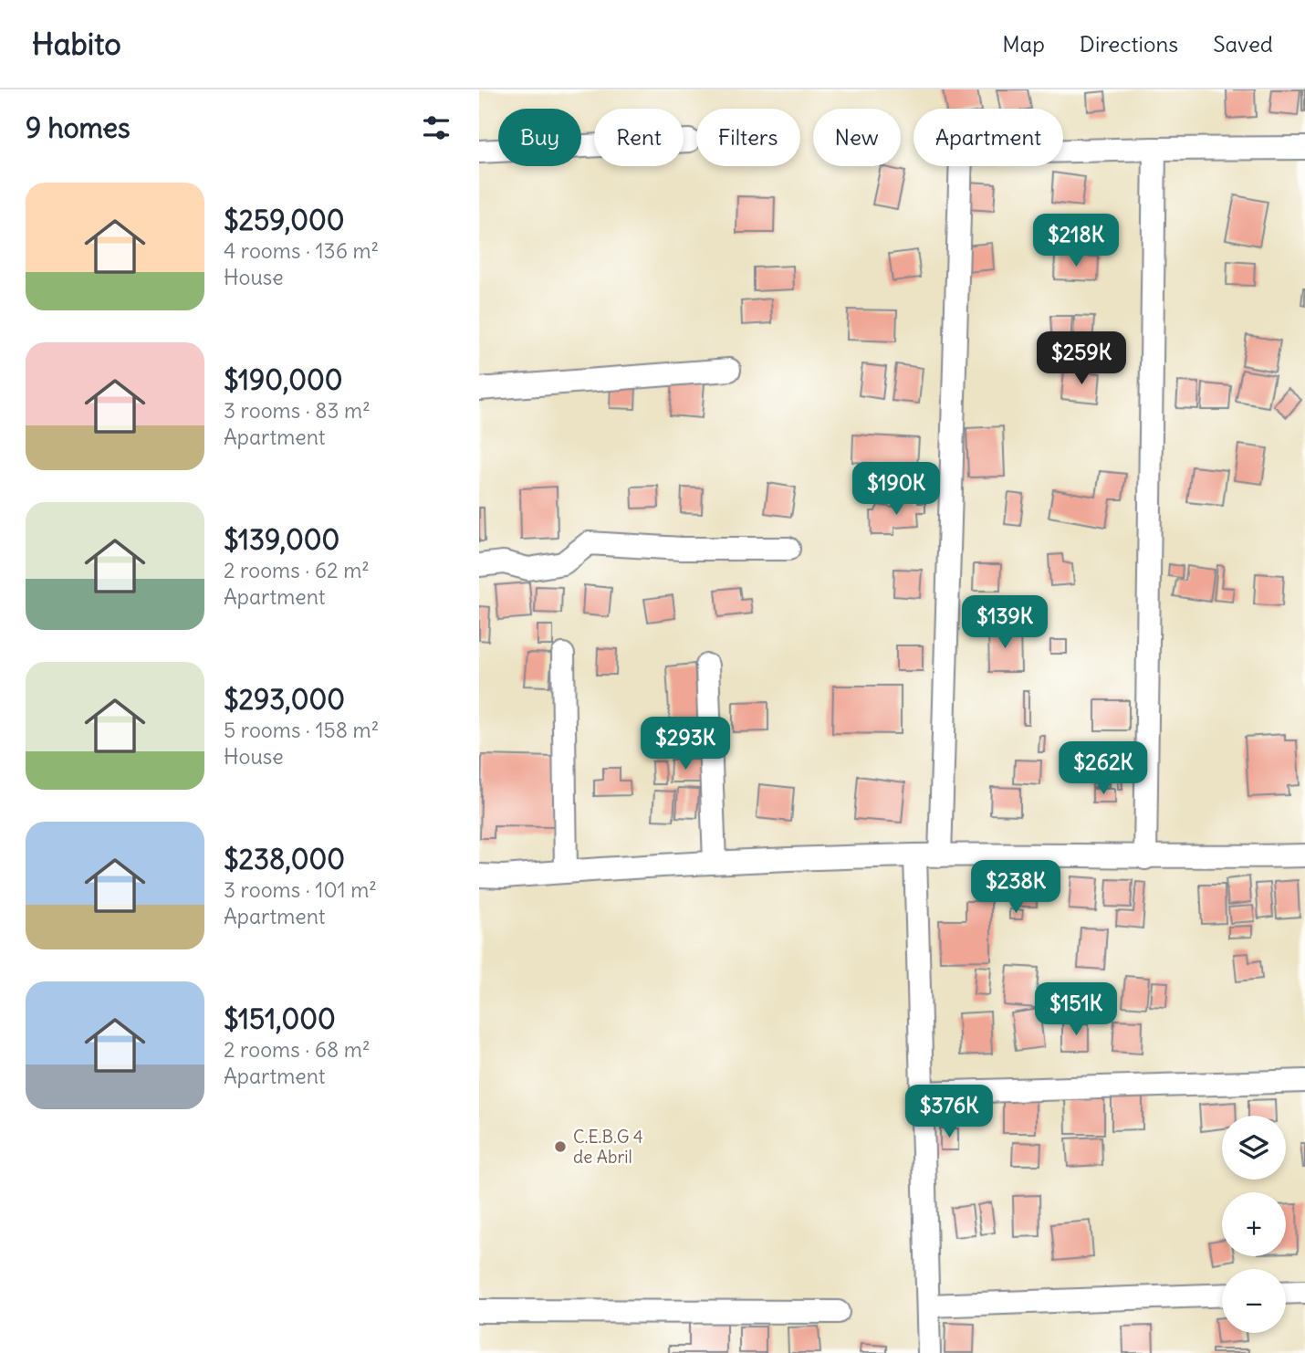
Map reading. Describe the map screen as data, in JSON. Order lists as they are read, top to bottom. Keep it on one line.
{"places":["C.E.B.G 4 de Abril"],"page":{"header":"Habito","nav":["Map","Directions","Saved"],"heading":"9 homes","chip":["Buy","Rent","Filters","New","Apartment"],"list":[{"name":"$259,000","note":"4 rooms · 136 m² · House"},{"name":"$190,000","note":"3 rooms · 83 m² · Apartment"},{"name":"$139,000","note":"2 rooms · 62 m² · Apartment"},{"name":"$293,000","note":"5 rooms · 158 m² · House"},{"name":"$238,000","note":"3 rooms · 101 m² · Apartment"},{"name":"$151,000","note":"2 rooms · 68 m² · Apartment"}],"price":["$218K","$259K","$190K","$139K","$293K","$262K","$238K","$151K","$376K"],"map_buttons":["+","−"]}}
